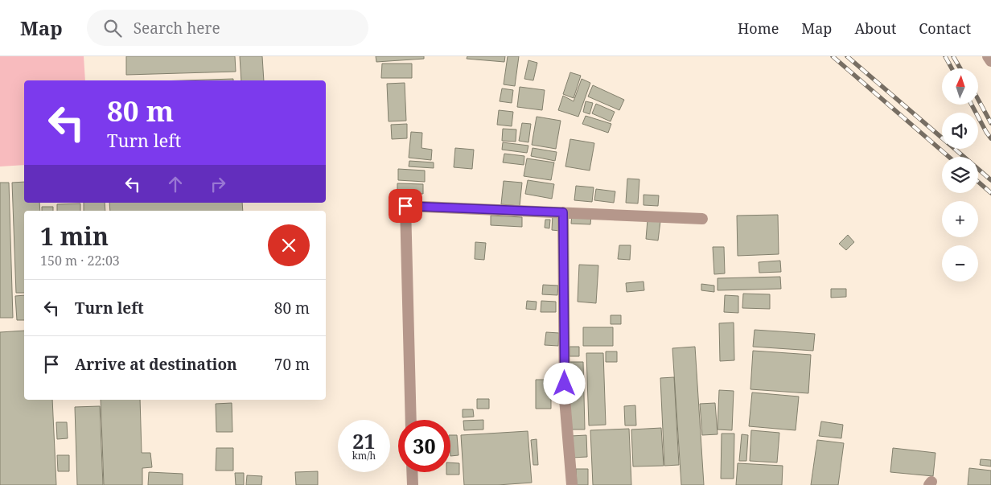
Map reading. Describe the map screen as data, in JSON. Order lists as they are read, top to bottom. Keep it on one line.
{"north":"top","page":{"header":"Map","search":"Search here","nav":["Home","Map","About","Contact"],"map_buttons":["+","−"],"turn":["80 m","Turn left"],"heading":["1 min","150 m · 22:03"],"list":[{"name":"Turn left","value":"80 m"},{"name":"Arrive at destination","value":"70 m"}],"speed":"21 km/h","limit":"30"}}
